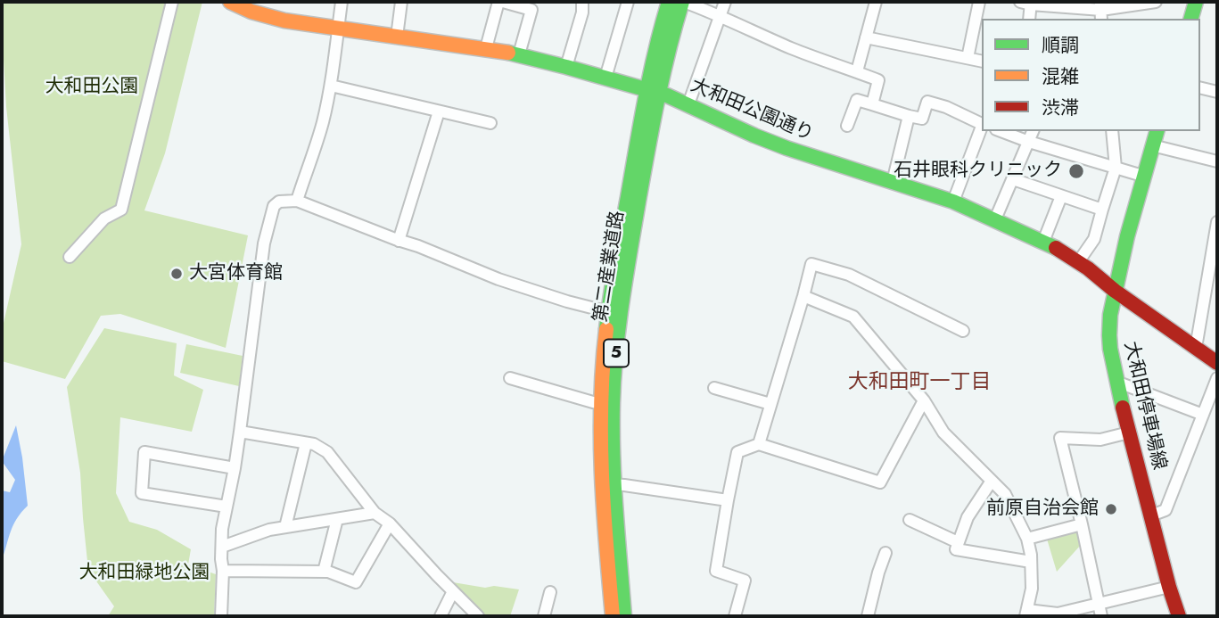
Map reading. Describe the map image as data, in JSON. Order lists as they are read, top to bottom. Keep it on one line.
{"streets":{"main road":["大和田公園通り","第二産業道路","5","大和田停車場線"]},"crossings":[["大和田公園通り","第二産業道路"],["大和田公園通り","大和田停車場線"]],"districts":["大和田町一丁目"],"parks":["大和田公園","大和田緑地公園"],"places":["石井眼科クリニック","大宮体育館","前原自治会館"],"legend":["順調","混雑","渋滞"]}
